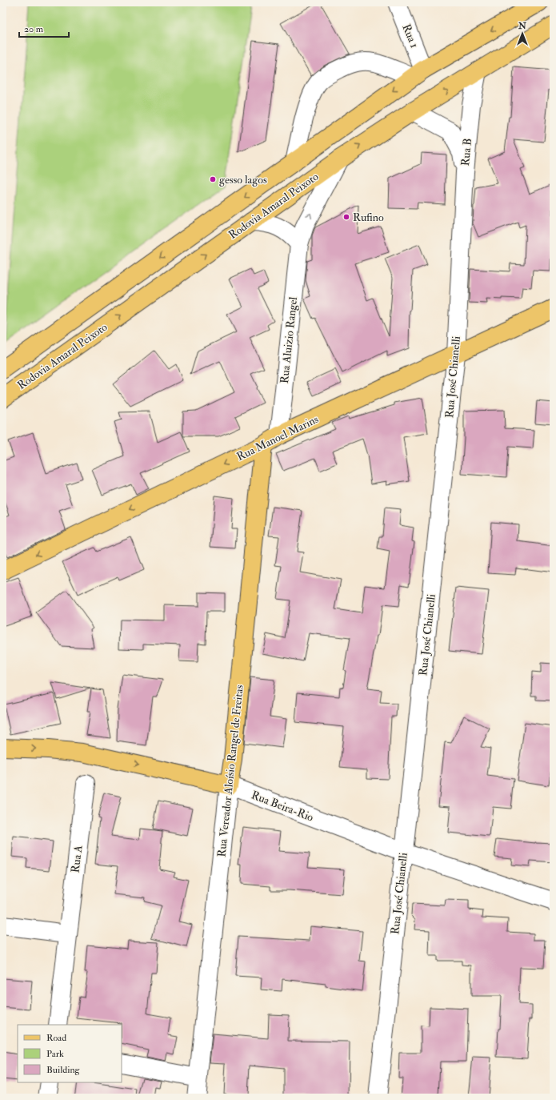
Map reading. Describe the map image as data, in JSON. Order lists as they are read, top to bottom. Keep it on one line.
{"streets":{"main road":["Rodovia Amaral Peixoto","Rua Manoel Marins","Rua Vereador Aloísio Rangel de Freitas","Rua Beira-Rio"],"street":["Rua 1","Rua B","Rua Aluizio Rangel","Rua José Chianelli","Rua A"]},"crossings":[["Rua B","Rodovia Amaral Peixoto"],["Rua B","Rua José Chianelli"],["Rodovia Amaral Peixoto","Rua Aluizio Rangel"],["Rua Aluizio Rangel","Rua Manoel Marins"],["Rua José Chianelli","Rua Manoel Marins"],["Rua José Chianelli","Rua Beira-Rio"],["Rua Manoel Marins","Rua Vereador Aloísio Rangel de Freitas"],["Rua Vereador Aloísio Rangel de Freitas","Rua Beira-Rio"]],"one_way":["Rua Manoel Marins","Rua Beira-Rio"],"places":["gesso lagos","Rufino"],"legend":["Road","Park","Building"],"scale_bar":"20 m","north":"top"}
